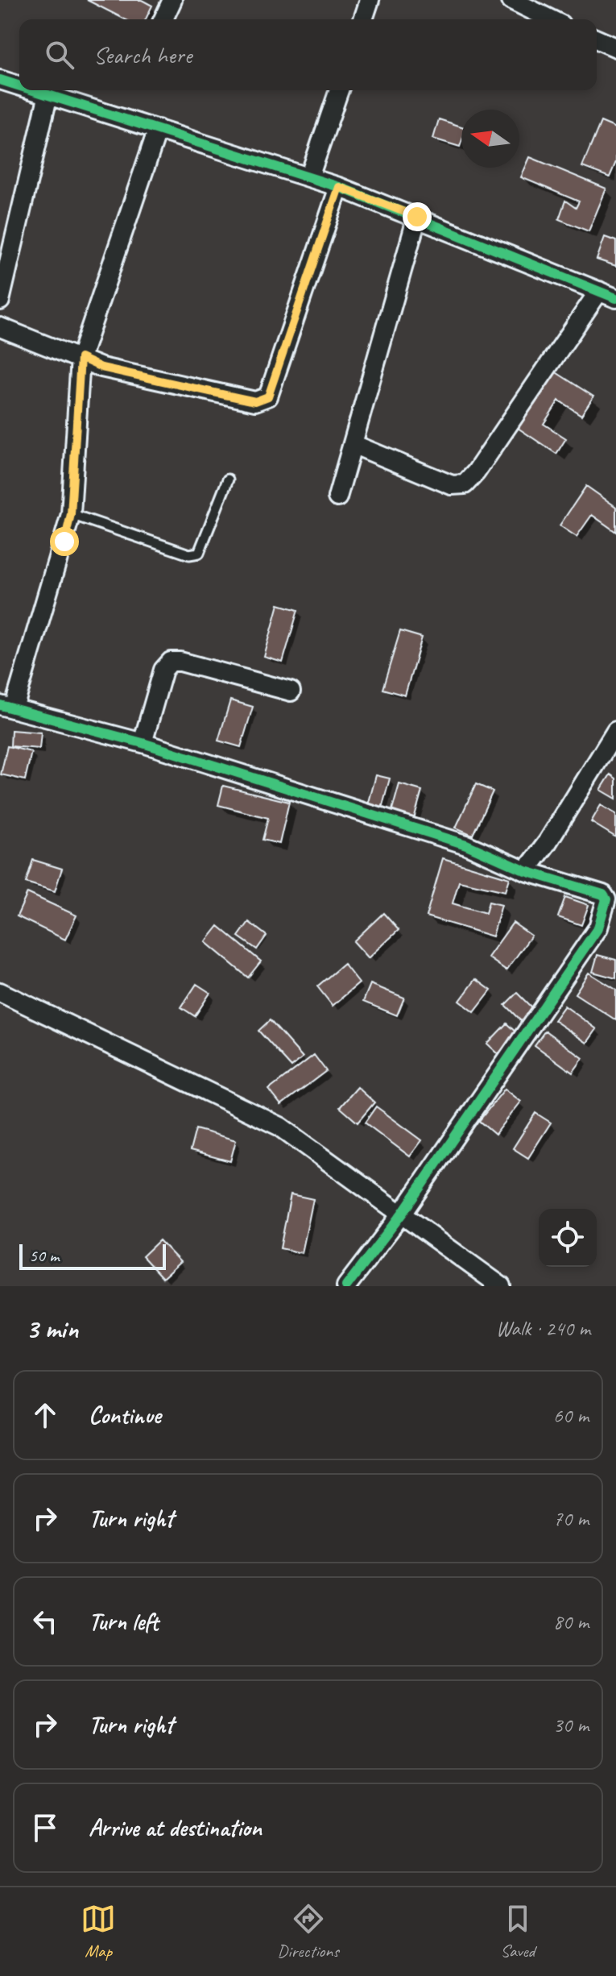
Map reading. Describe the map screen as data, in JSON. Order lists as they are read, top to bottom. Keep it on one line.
{"scale_bar":"50 m","north":"left","page":{"search":"Search here","scale":"50 m","heading":["3 min","Walk · 240 m"],"list":[["Continue","60 m"],["Turn right","70 m"],["Turn left","80 m"],["Turn right","30 m"],"Arrive at destination"],"nav":["Map","Directions","Saved"]}}
